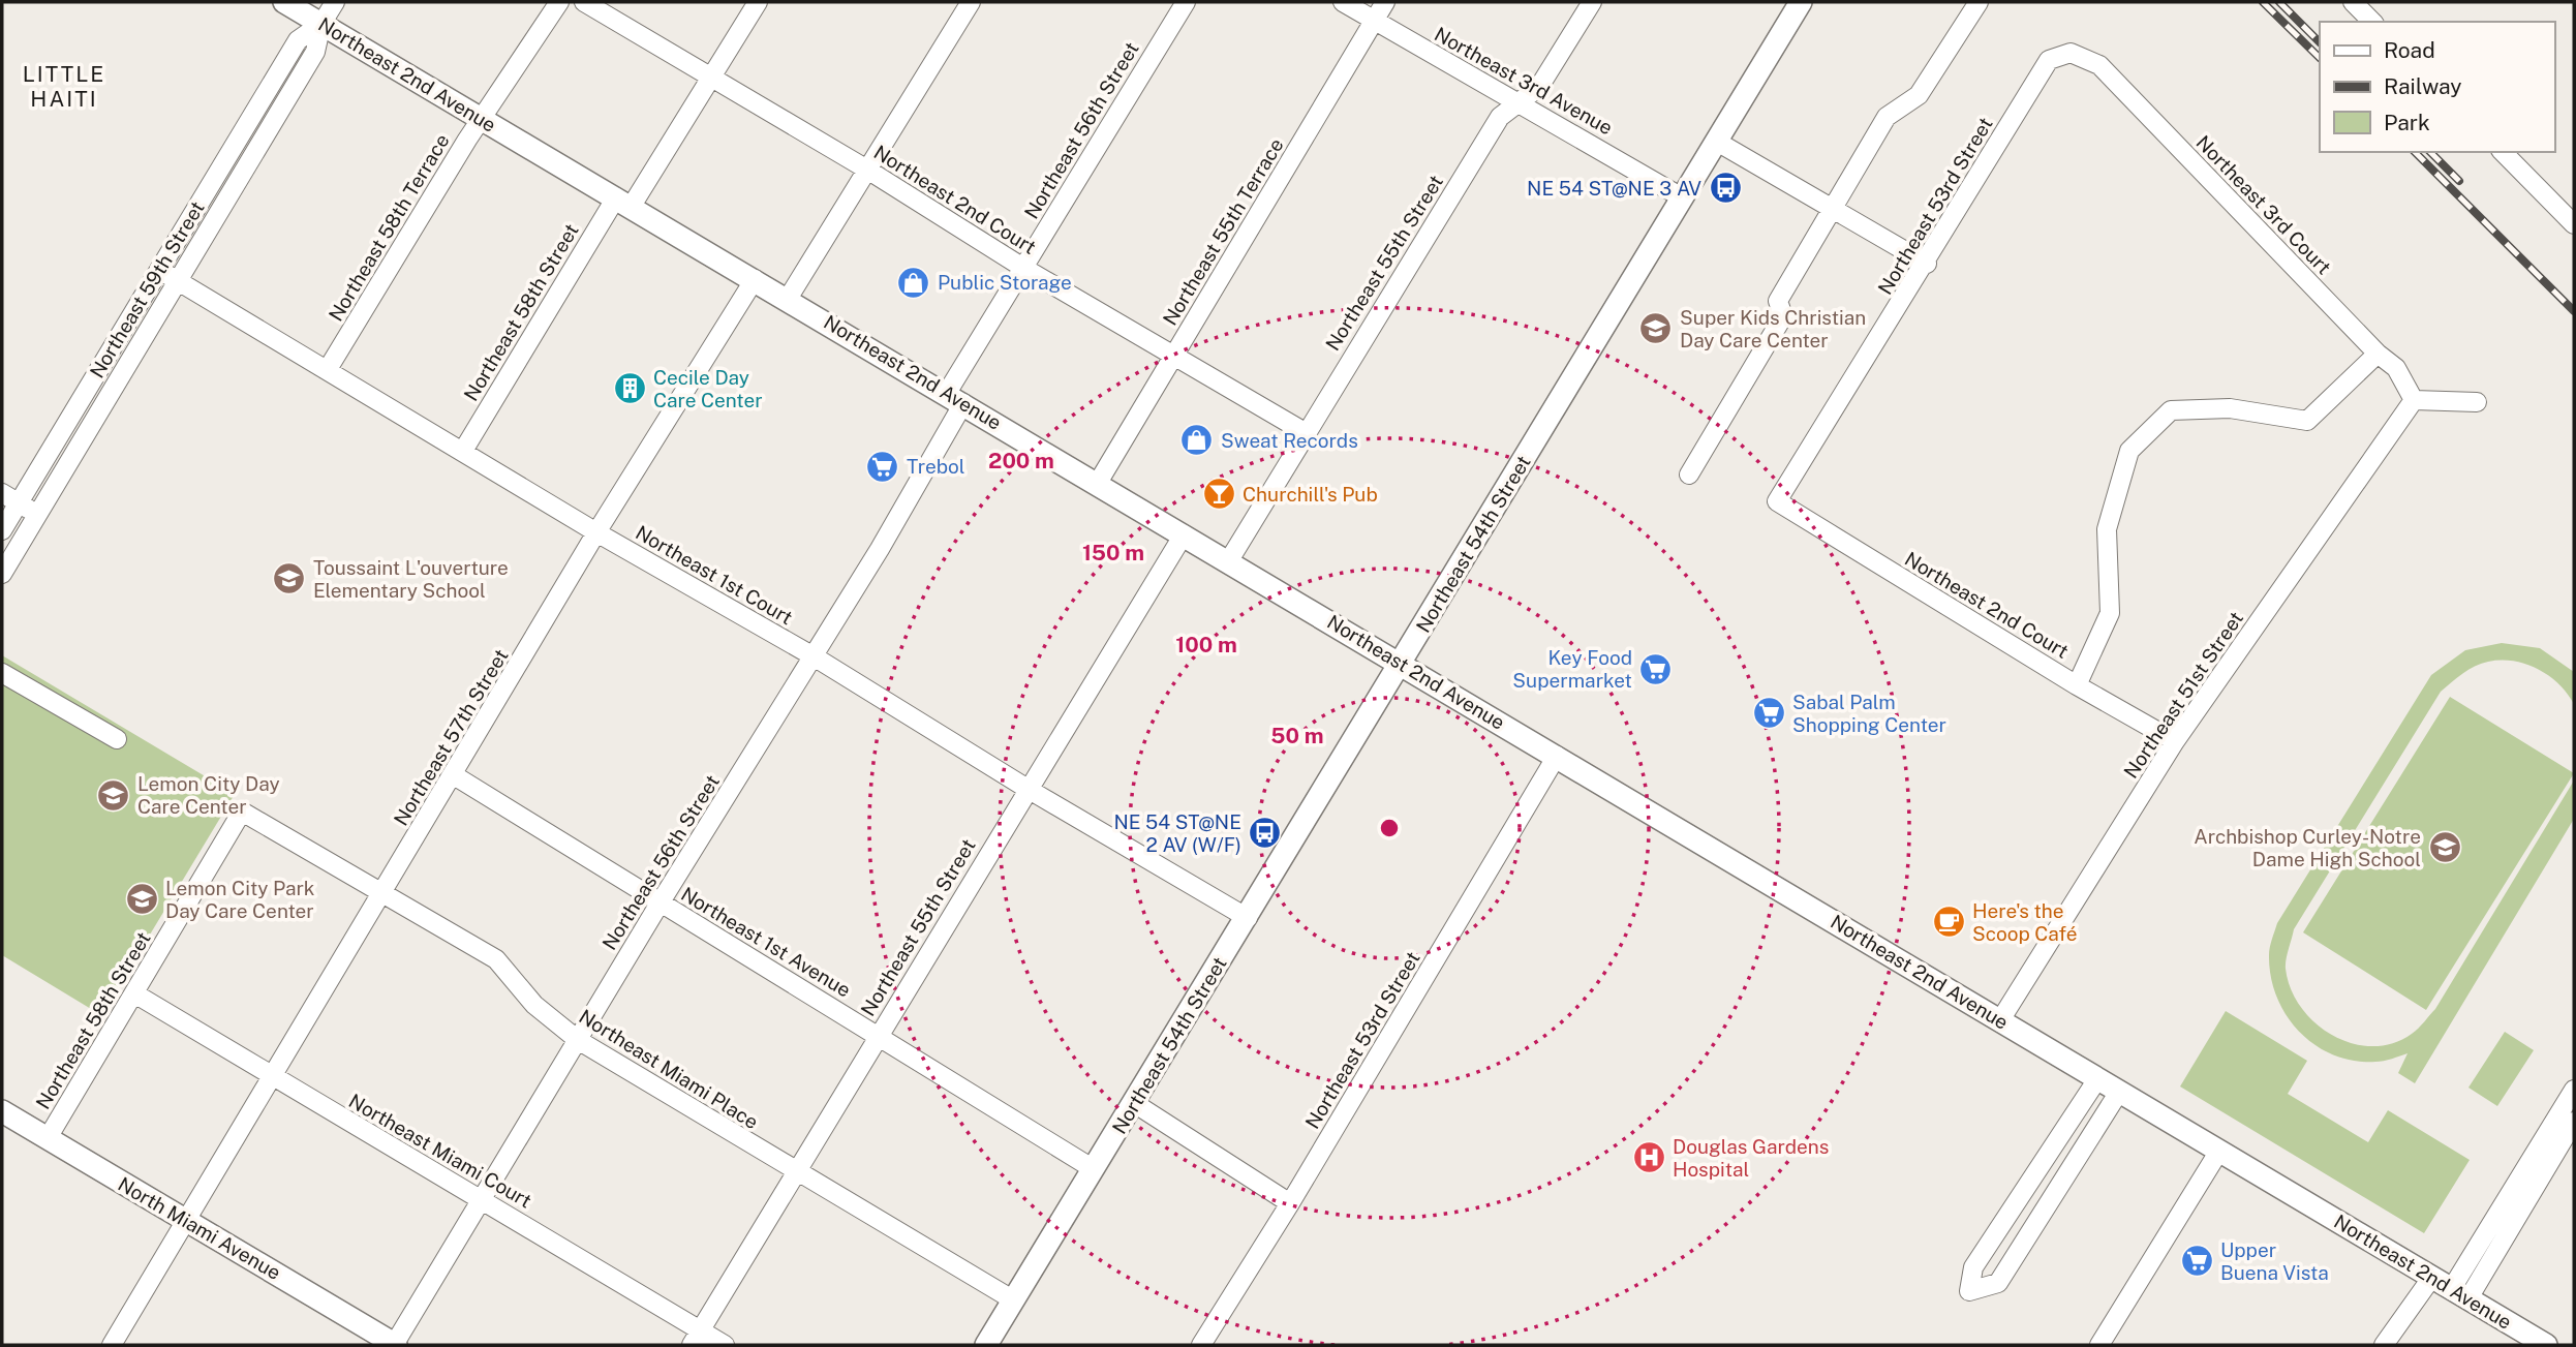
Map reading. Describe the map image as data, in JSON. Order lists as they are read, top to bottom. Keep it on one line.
{"streets":{"main road":["Northeast 2nd Avenue","Northeast 54th Street","North Miami Avenue"],"street":["Northeast 3rd Avenue","Northeast 56th Street","Northeast 2nd Court","Northeast 3rd Court","Northeast 53rd Street","Northeast 58th Terrace","Northeast 55th Terrace","Northeast 55th Street","Northeast 59th Street","Northeast 58th Street","Northeast 1st Court","Northeast 51st Street","Northeast 57th Street","Northeast 1st Avenue","Northeast Miami Place","Northeast Miami Court"]},"crossings":[["Northeast 2nd Avenue","Northeast 56th Street"],["Northeast 2nd Avenue","Northeast 53rd Street"],["Northeast 2nd Avenue","Northeast 58th Terrace"],["Northeast 2nd Avenue","Northeast 55th Terrace"],["Northeast 2nd Avenue","Northeast 55th Street"],["Northeast 2nd Avenue","Northeast 59th Street"],["Northeast 2nd Avenue","Northeast 58th Street"],["Northeast 2nd Avenue","Northeast 54th Street"],["Northeast 2nd Avenue","Northeast 51st Street"],["Northeast 2nd Avenue","Northeast 57th Street"],["Northeast 3rd Avenue","Northeast 55th Terrace"],["Northeast 3rd Avenue","Northeast 55th Street"],["Northeast 3rd Avenue","Northeast 54th Street"],["Northeast 56th Street","Northeast 2nd Court"],["Northeast 56th Street","Northeast 1st Court"],["Northeast 56th Street","Northeast 1st Avenue"],["Northeast 56th Street","Northeast Miami Place"],["Northeast 56th Street","Northeast Miami Court"],["Northeast 56th Street","North Miami Avenue"],["Northeast 2nd Court","Northeast 53rd Street"],["Northeast 2nd Court","Northeast 55th Terrace"],["Northeast 2nd Court","Northeast 55th Street"],["Northeast 2nd Court","Northeast 58th Street"],["Northeast 2nd Court","Northeast 51st Street"],["Northeast 3rd Court","Northeast 53rd Street"],["Northeast 3rd Court","Northeast 51st Street"],["Northeast 58th Terrace","Northeast 1st Court"],["Northeast 55th Street","Northeast 1st Court"],["Northeast 55th Street","Northeast 1st Avenue"],["Northeast 55th Street","Northeast Miami Place"],["Northeast 55th Street","Northeast Miami Court"],["Northeast 59th Street","Northeast 1st Court"],["Northeast 58th Street","Northeast 1st Court"],["Northeast 58th Street","Northeast Miami Place"],["Northeast 58th Street","Northeast Miami Court"],["Northeast 58th Street","North Miami Avenue"],["Northeast 54th Street","Northeast 1st Court"],["Northeast 54th Street","Northeast 1st Avenue"],["Northeast 54th Street","Northeast Miami Place"],["Northeast 1st Court","Northeast 57th Street"],["Northeast 57th Street","Northeast 1st Avenue"],["Northeast 57th Street","Northeast Miami Place"],["Northeast 57th Street","Northeast Miami Court"],["Northeast 57th Street","North Miami Avenue"]],"districts":["LITTLE HAITI"],"places":{"bus stop":["NE 54 ST@NE 3 AV","NE 54 ST@NE 2 AV (W/F)"],"shop":["Public Storage","Sweat Records"],"school or university":["Super Kids Christian Day Care Center","Toussaint L'ouverture Elementary School","Lemon City Day Care Center","Archbishop Curley-Notre Dame High School","Lemon City Park Day Care Center"],"building":["Cecile Day Care Center"],"supermarket":["Trebol","Key Food Supermarket","Sabal Palm Shopping Center","Upper Buena Vista"],"bar":["Churchill's Pub"],"cafe":["Here's the Scoop Café"],"hospital":["Douglas Gardens Hospital"]},"legend":["Road","Railway","Park"],"rings":["200 m","150 m","100 m","50 m"]}
